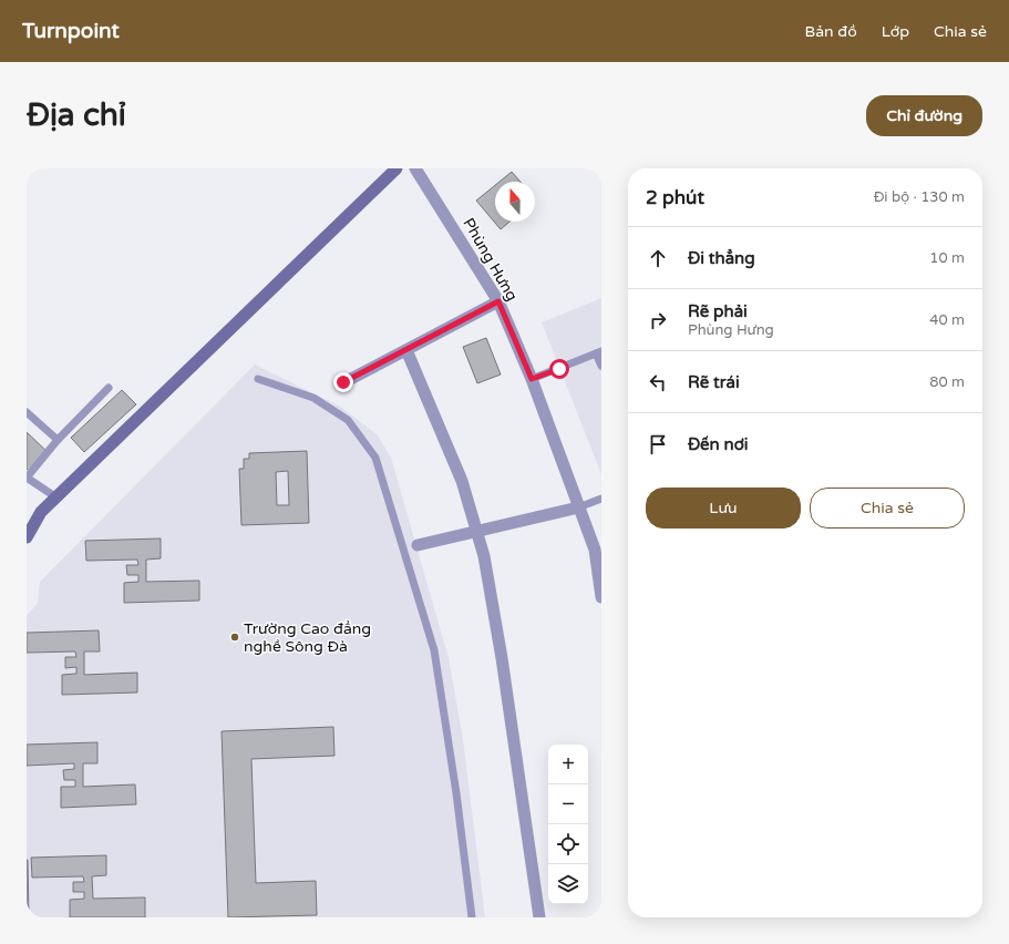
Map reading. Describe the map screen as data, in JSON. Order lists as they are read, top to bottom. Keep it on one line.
{"streets":{"street":["Phùng Hưng"]},"places":["Trường Cao đẳng nghề Sông Đà"],"north":"top","page":{"header":"Turnpoint","nav":["Bản đồ","Lớp","Chia sẻ"],"buttons":["Chỉ đường",["Lưu","Chia sẻ"]],"title":"Địa chỉ","heading":["2 phút","Đi bộ · 130 m"],"list":[["Đi thẳng","10 m"],["Rẽ phải","Phùng Hưng","40 m"],["Rẽ trái","80 m"],"Đến nơi"],"map_buttons":["+","−"]}}
